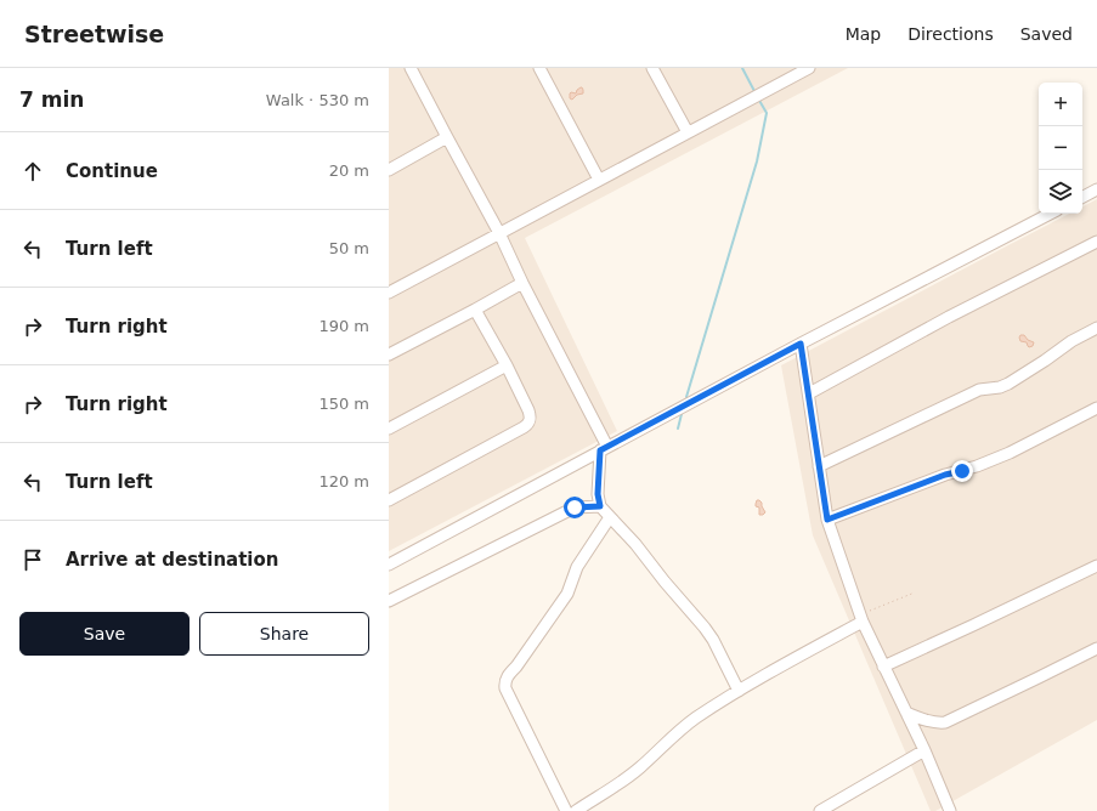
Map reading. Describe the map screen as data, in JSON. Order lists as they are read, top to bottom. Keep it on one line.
{"page":{"header":"Streetwise","nav":["Map","Directions","Saved"],"heading":["7 min","Walk · 530 m"],"map_buttons":["+","−"],"list":[["Continue","20 m"],["Turn left","50 m"],["Turn right","190 m"],["Turn right","150 m"],["Turn left","120 m"],"Arrive at destination"],"buttons":["Save","Share"]}}
